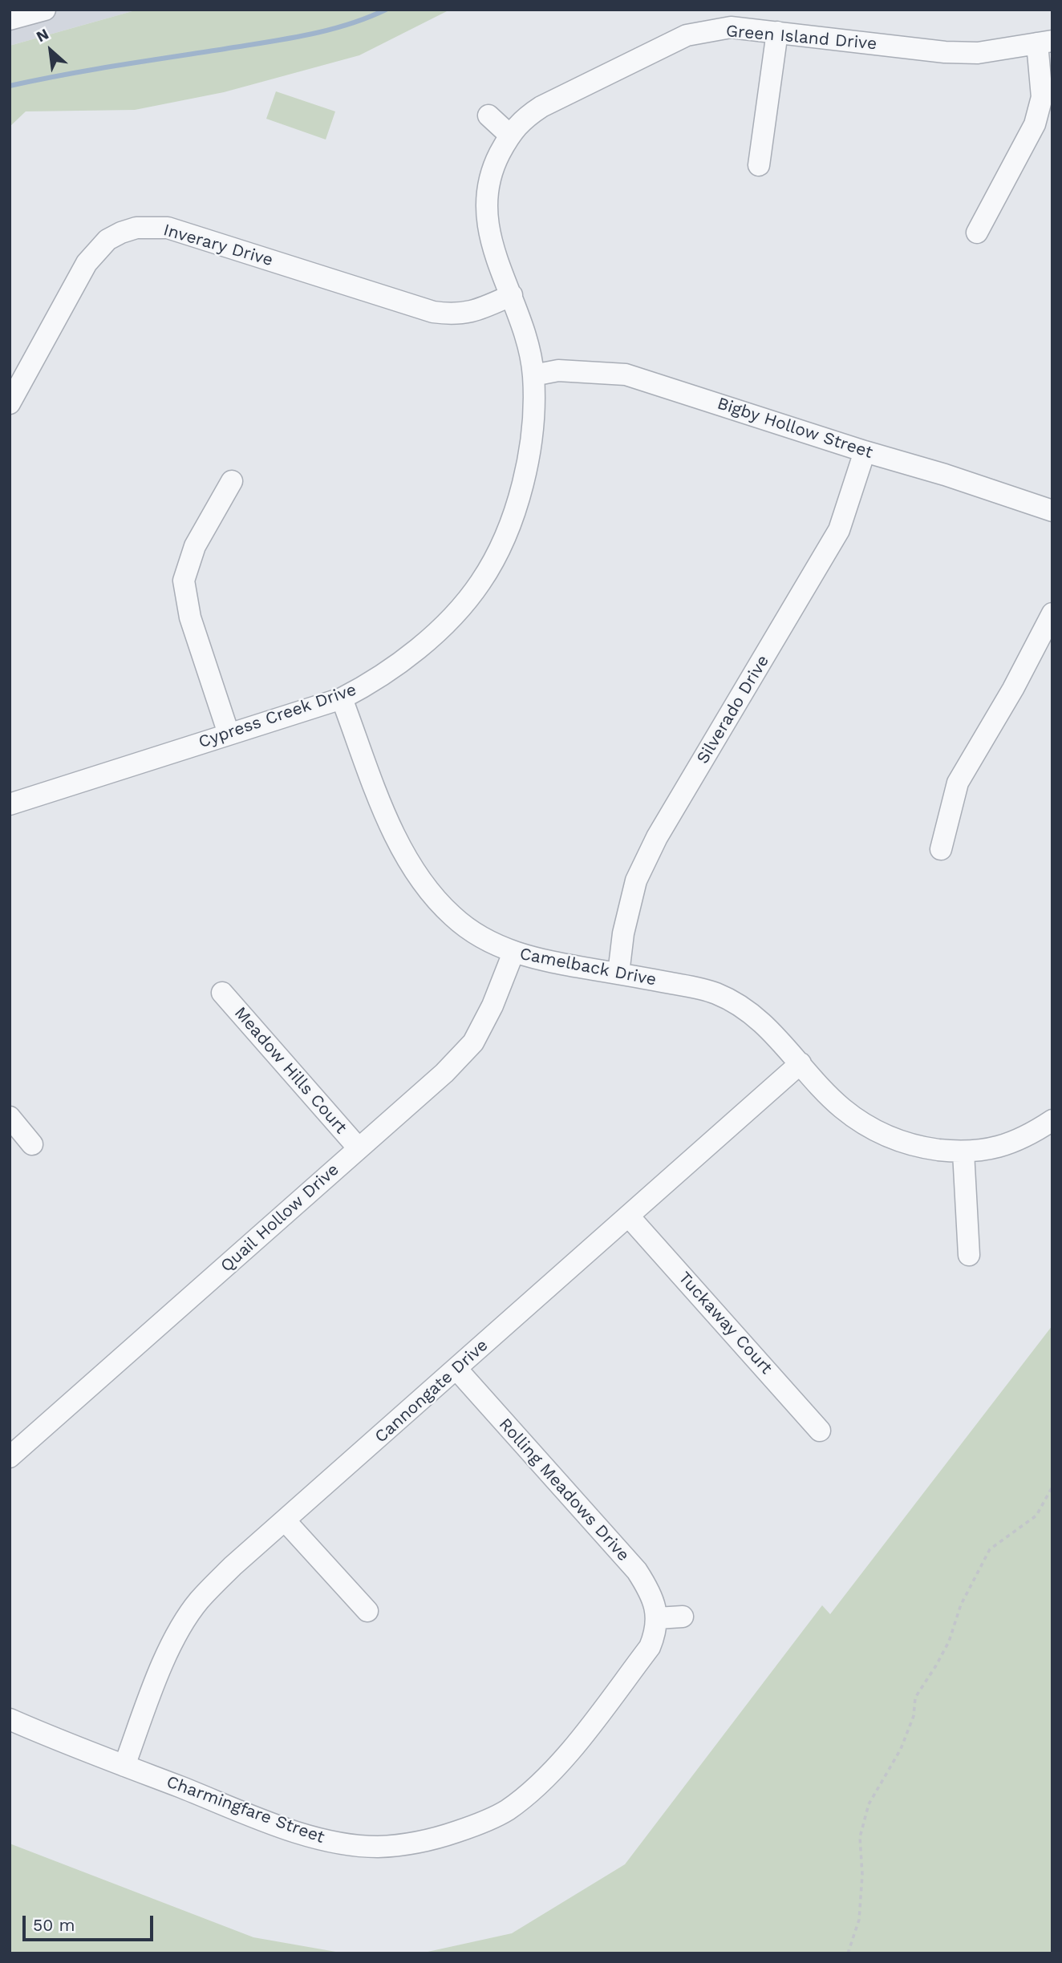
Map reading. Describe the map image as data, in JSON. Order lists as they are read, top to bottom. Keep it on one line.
{"streets":{"street":["Green Island Drive","Inverary Drive","Bigby Hollow Street","Silverado Drive","Cypress Creek Drive","Camelback Drive","Meadow Hills Court","Quail Hollow Drive","Tuckaway Court","Cannongate Drive","Rolling Meadows Drive","Charmingfare Street"]},"crossings":[["Green Island Drive","Cypress Creek Drive"],["Inverary Drive","Cypress Creek Drive"],["Bigby Hollow Street","Silverado Drive"],["Bigby Hollow Street","Cypress Creek Drive"],["Silverado Drive","Camelback Drive"],["Cypress Creek Drive","Camelback Drive"],["Camelback Drive","Quail Hollow Drive"],["Camelback Drive","Cannongate Drive"],["Meadow Hills Court","Quail Hollow Drive"],["Tuckaway Court","Cannongate Drive"],["Cannongate Drive","Rolling Meadows Drive"],["Cannongate Drive","Charmingfare Street"],["Rolling Meadows Drive","Charmingfare Street"]],"scale_bar":"50 m","north":"top left"}
